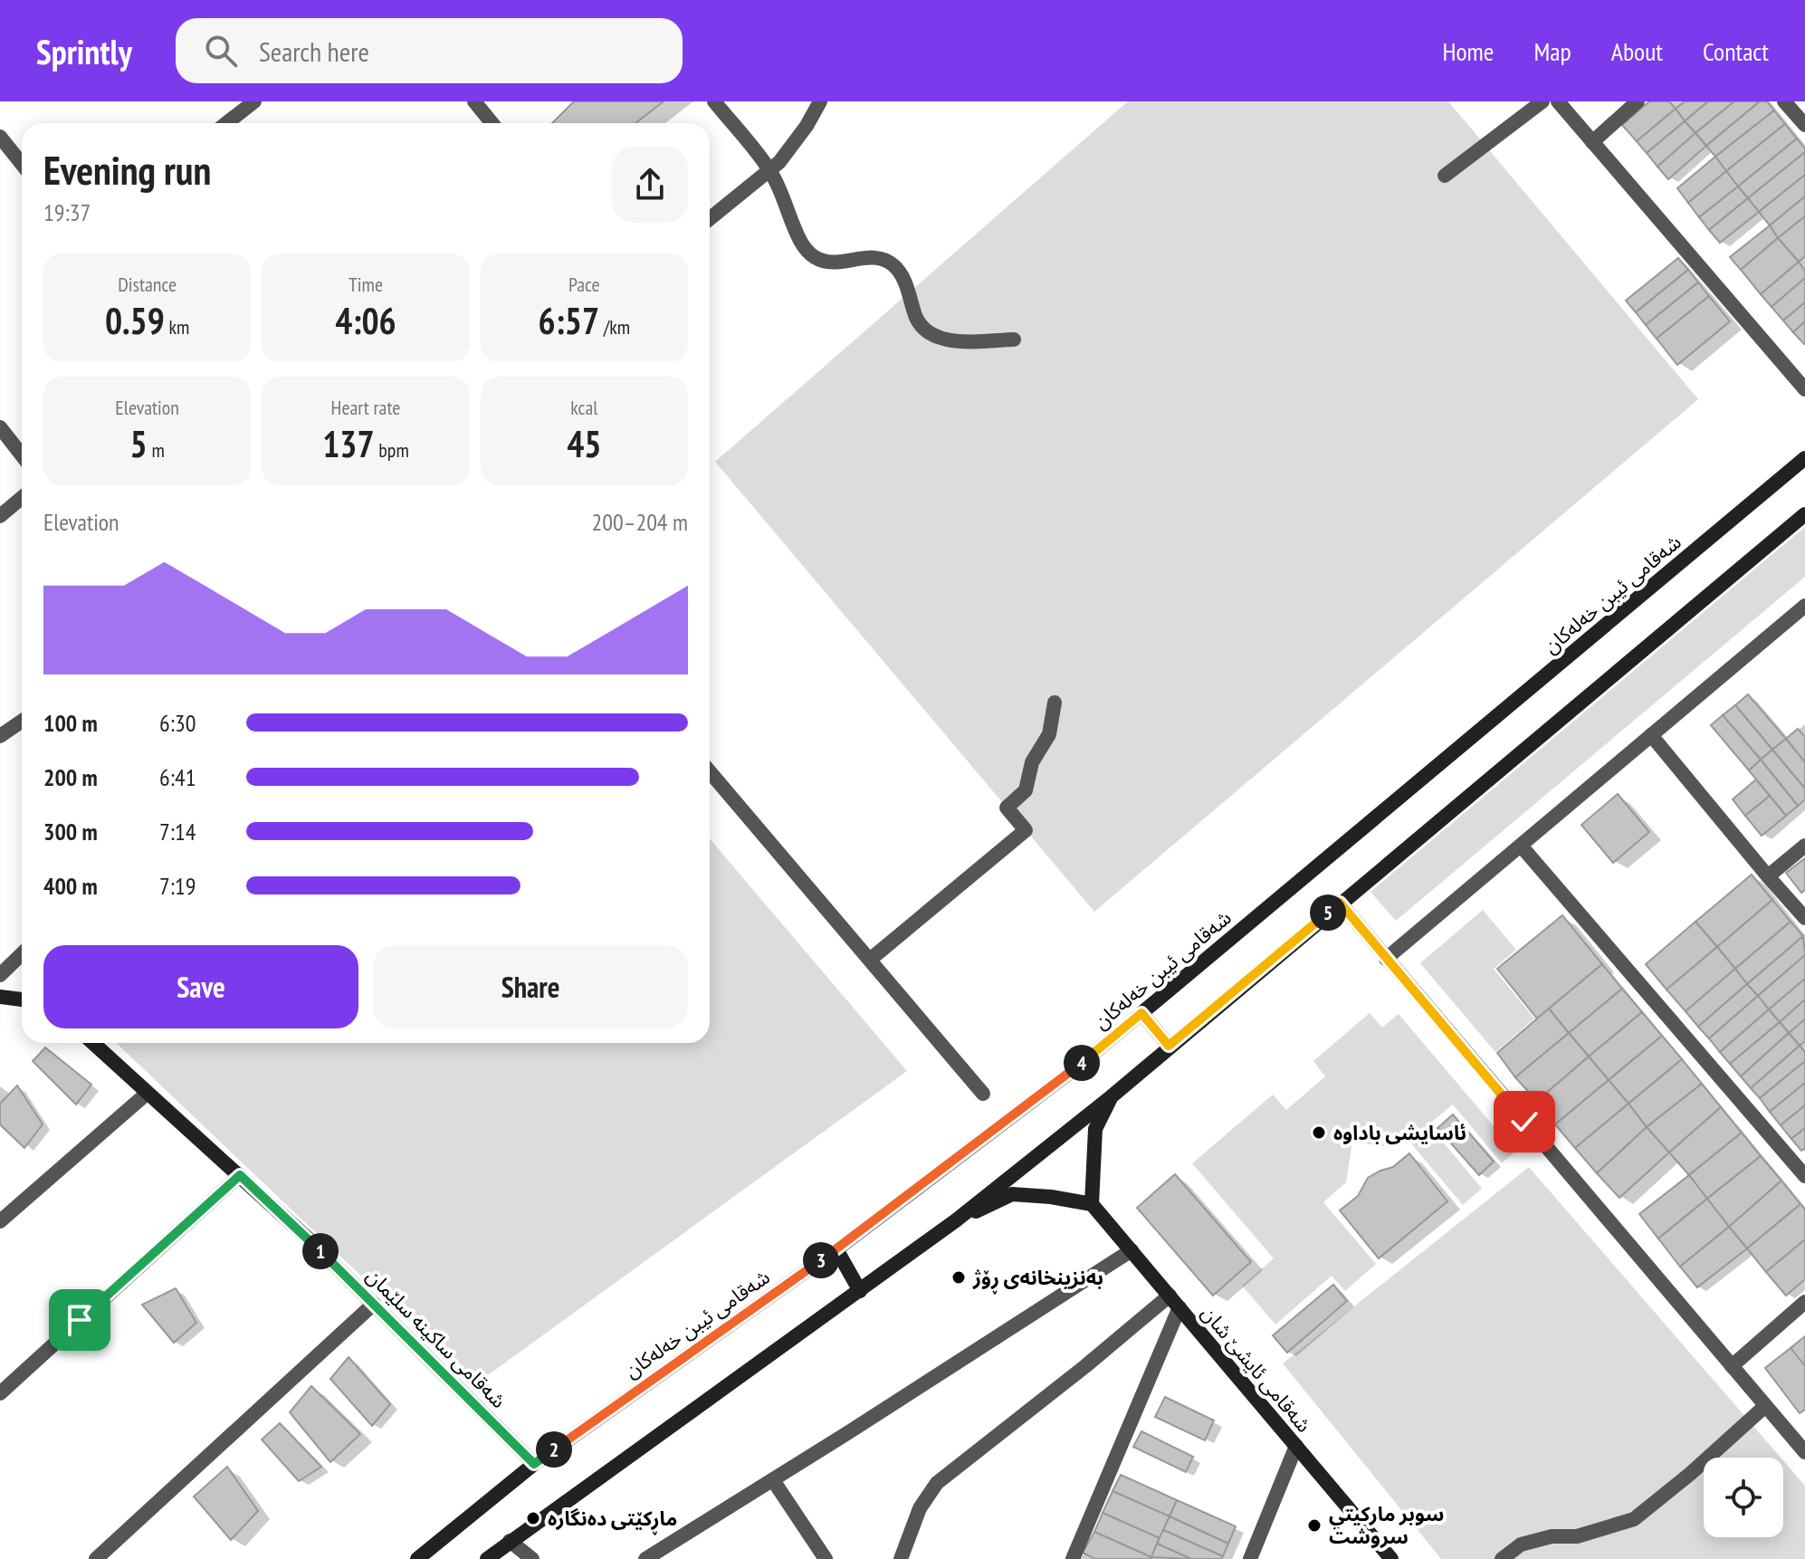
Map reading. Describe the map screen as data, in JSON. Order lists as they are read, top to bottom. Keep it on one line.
{"streets":{"main road":["شەقامی ئیبن خەلەکان","شەقامی ساکینە سلێمان","شەقامی ئایشێ شان"]},"crossings":[["شەقامی ئیبن خەلەکان","شەقامی ساکینە سلێمان"]],"places":["ئاسايشى باداوه","بەنزینخانەی ڕۆژ","ماڕكێتی دەنگارە","سوبر ماركيتي سروشت"],"page":{"header":"Sprintly","search":"Search here","nav":["Home","Map","About","Contact"],"heading":["Evening run","19:37"],"stats":[["Distance","0.59 km"],["Time","4:06"],["Pace","6:57 /km"],["Elevation","5 m"],["Heart rate","137 bpm"],["kcal","45"]],"chart":["Elevation","200–204 m"],"list":[{"name":"100 m","note":"6:30"},{"name":"200 m","note":"6:41"},{"name":"300 m","note":"7:14"},{"name":"400 m","note":"7:19"}],"pins":["5","4","1","3","2"],"buttons":["Save","Share"]}}
